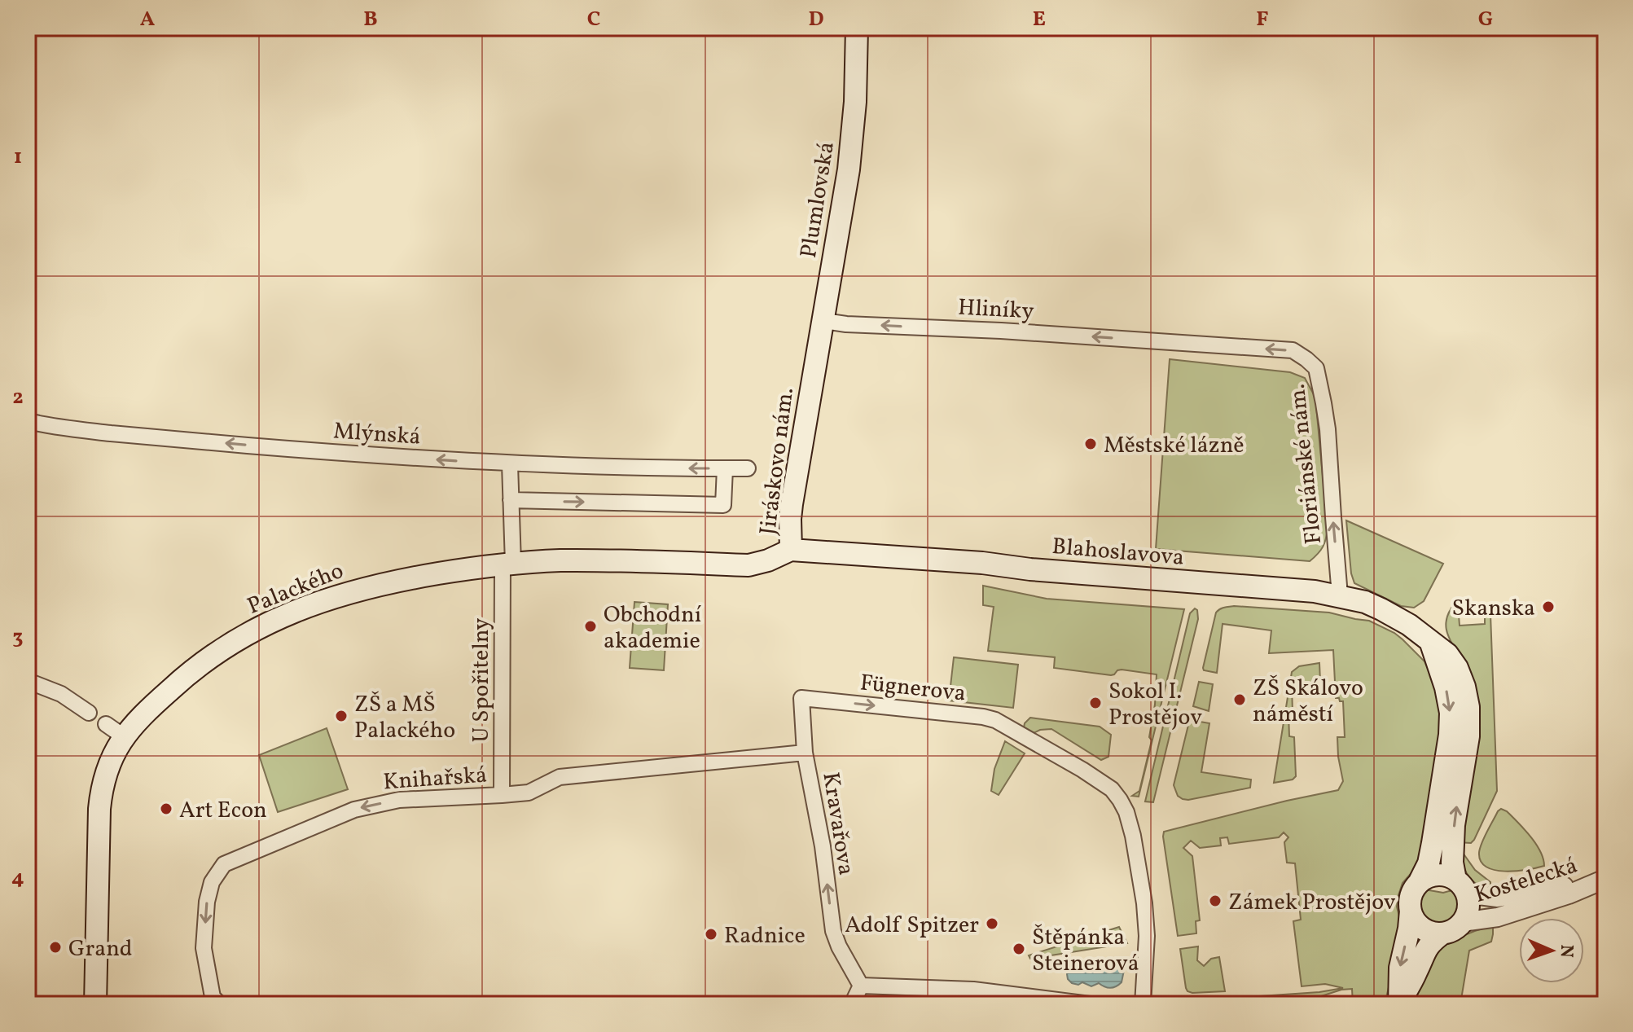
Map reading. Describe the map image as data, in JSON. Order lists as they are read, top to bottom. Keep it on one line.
{"streets":{"main road":["Plumlovská","Jiráskovo nám.","Blahoslavova","Palackého"],"street":["Hliníky","Mlýnská","Floriánské nám.","U Spořitelny","Fügnerova","Knihařská","Kravařova","Kostelecká"]},"crossings":[["Plumlovská","Hliníky"],["Plumlovská","Jiráskovo nám."],["Hliníky","Floriánské nám."],["Mlýnská","U Spořitelny"],["Jiráskovo nám.","Blahoslavova"],["Jiráskovo nám.","Palackého"],["Floriánské nám.","Blahoslavova"],["Blahoslavova","Palackého"],["Blahoslavova","Kostelecká"],["Palackého","U Spořitelny"],["U Spořitelny","Knihařská"],["Fügnerova","Kravařova"],["Knihařská","Kravařova"]],"one_way":["Hliníky","Mlýnská","Fügnerova","Knihařská","Kravařova"],"places":["Městské lázně","Skanska","Obchodní akademie","ZŠ Skálovo náměstí","Sokol I. Prostějov","ZŠ a MŠ Palackého","Art Econ","Zámek Prostějov","Adolf Spitzer","Radnice","Grand","Štěpánka Steinerová"],"north":"right","grid":{"columns":["A","B","C","D","E","F","G"],"rows":["1","2","3","4"]}}
